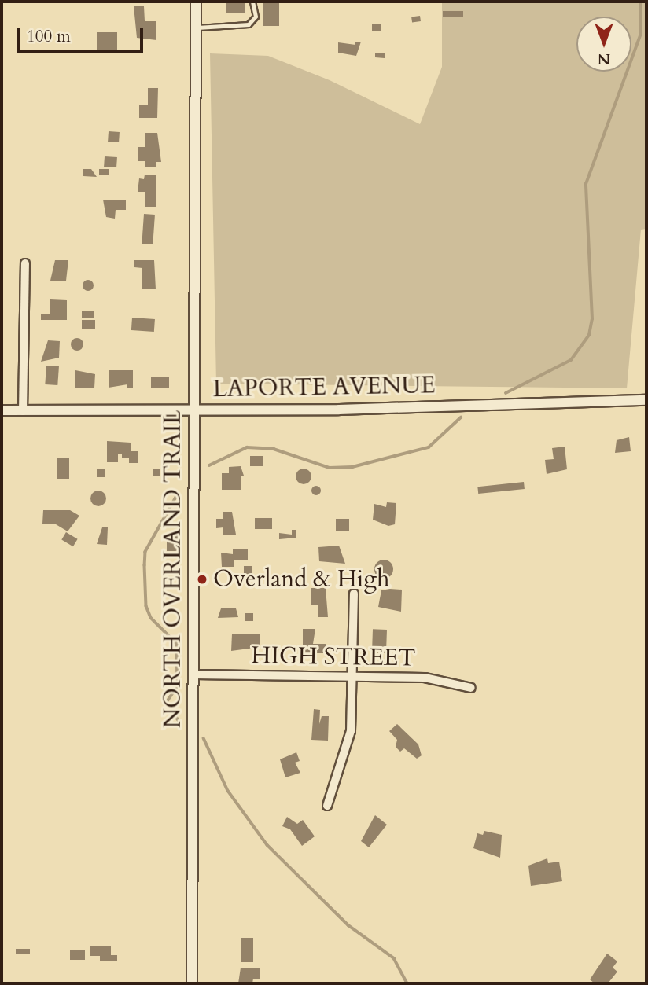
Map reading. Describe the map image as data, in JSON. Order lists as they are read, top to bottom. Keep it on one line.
{"streets":{"main road":["LAPORTE AVENUE","NORTH OVERLAND TRAIL"],"street":["HIGH STREET"]},"crossings":[["LAPORTE AVENUE","NORTH OVERLAND TRAIL"],["NORTH OVERLAND TRAIL","HIGH STREET"]],"places":["Overland & High"],"scale_bar":"100 m","north":"bottom"}
